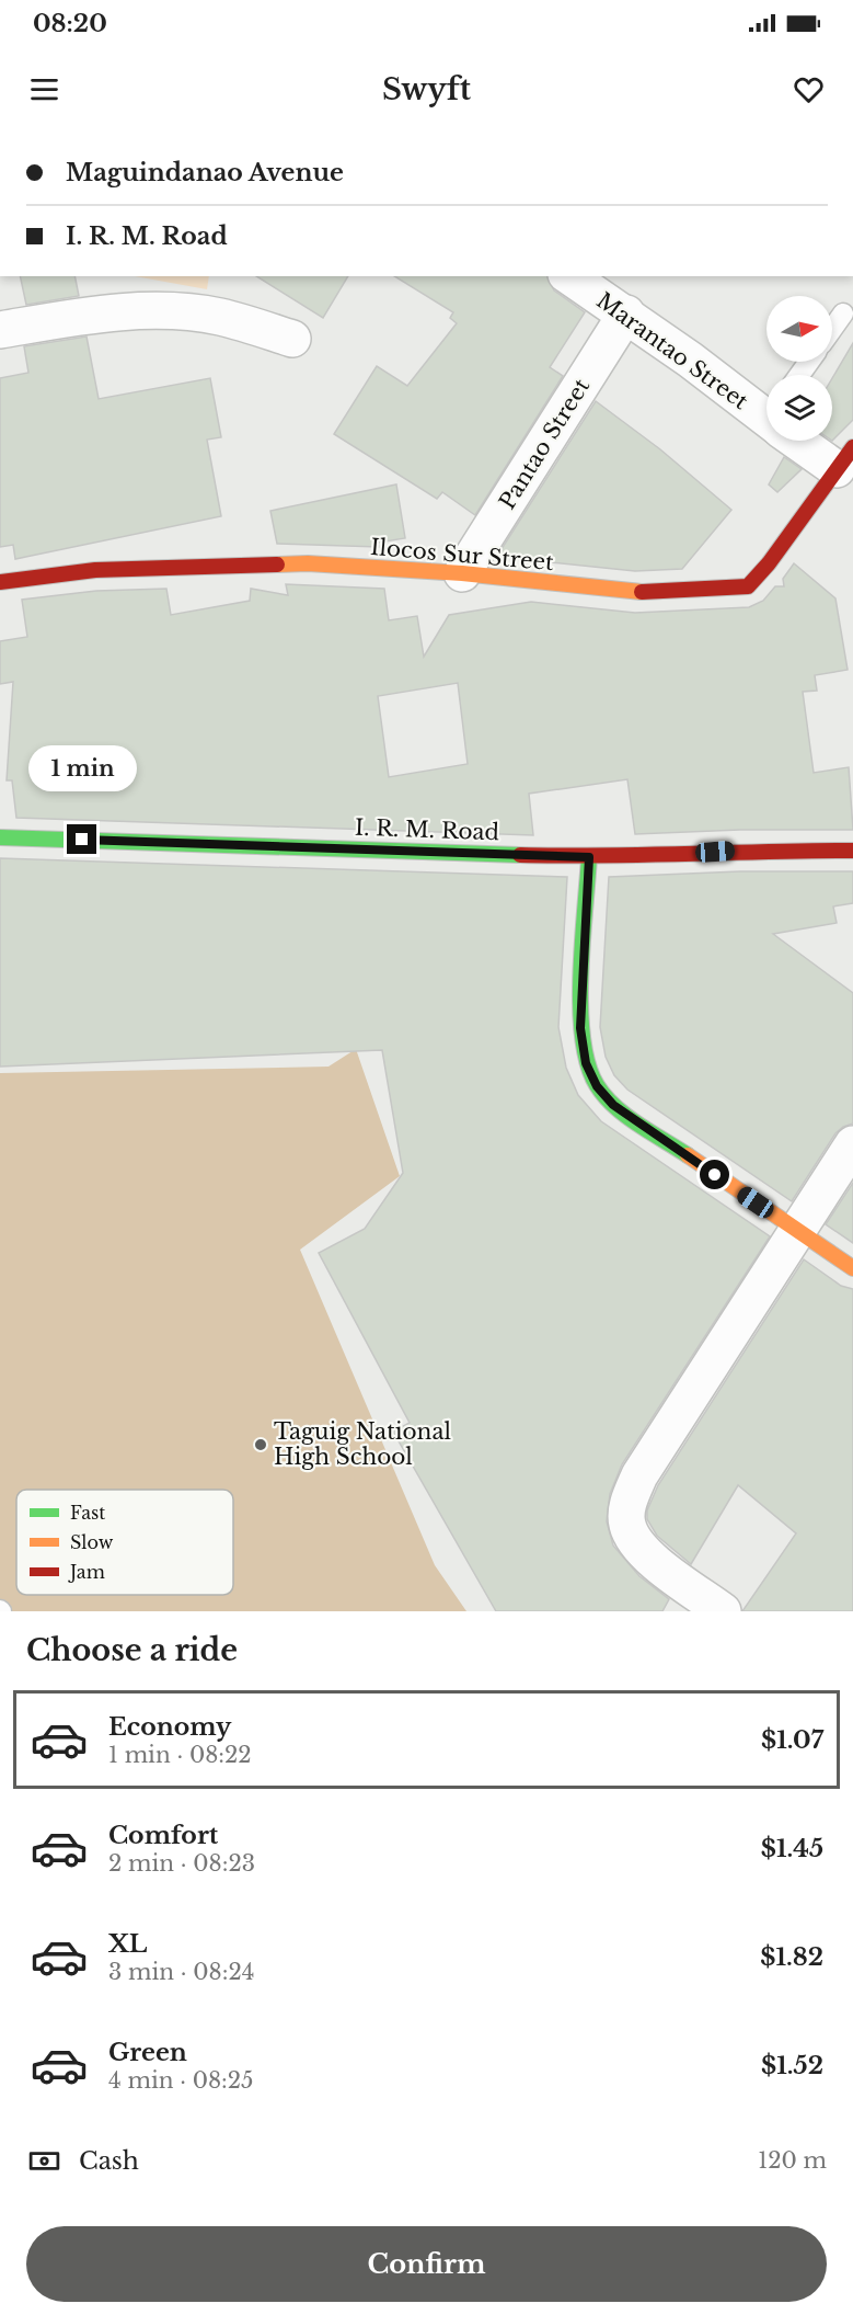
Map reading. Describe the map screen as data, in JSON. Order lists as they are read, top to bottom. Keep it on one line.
{"streets":{"street":["Marantao Street","Pantao Street","Ilocos Sur Street","I. R. M. Road"]},"crossings":[["Marantao Street","Pantao Street"],["Marantao Street","Ilocos Sur Street"],["Pantao Street","Ilocos Sur Street"]],"places":["Taguig National High School"],"legend":["Fast","Slow","Jam"],"north":"right","page":{"status":"08:20","header":"Swyft","banner":["Maguindanao Avenue","I. R. M. Road"],"bubble":"1 min","heading":"Choose a ride","list":[{"name":"Economy","note":"1 min · 08:22","value":"$1.07"},{"name":"Comfort","note":"2 min · 08:23","value":"$1.45"},{"name":"XL","note":"3 min · 08:24","value":"$1.82"},{"name":"Green","note":"4 min · 08:25","value":"$1.52"}],"pay":["Cash","120 m"],"buttons":"Confirm"}}
